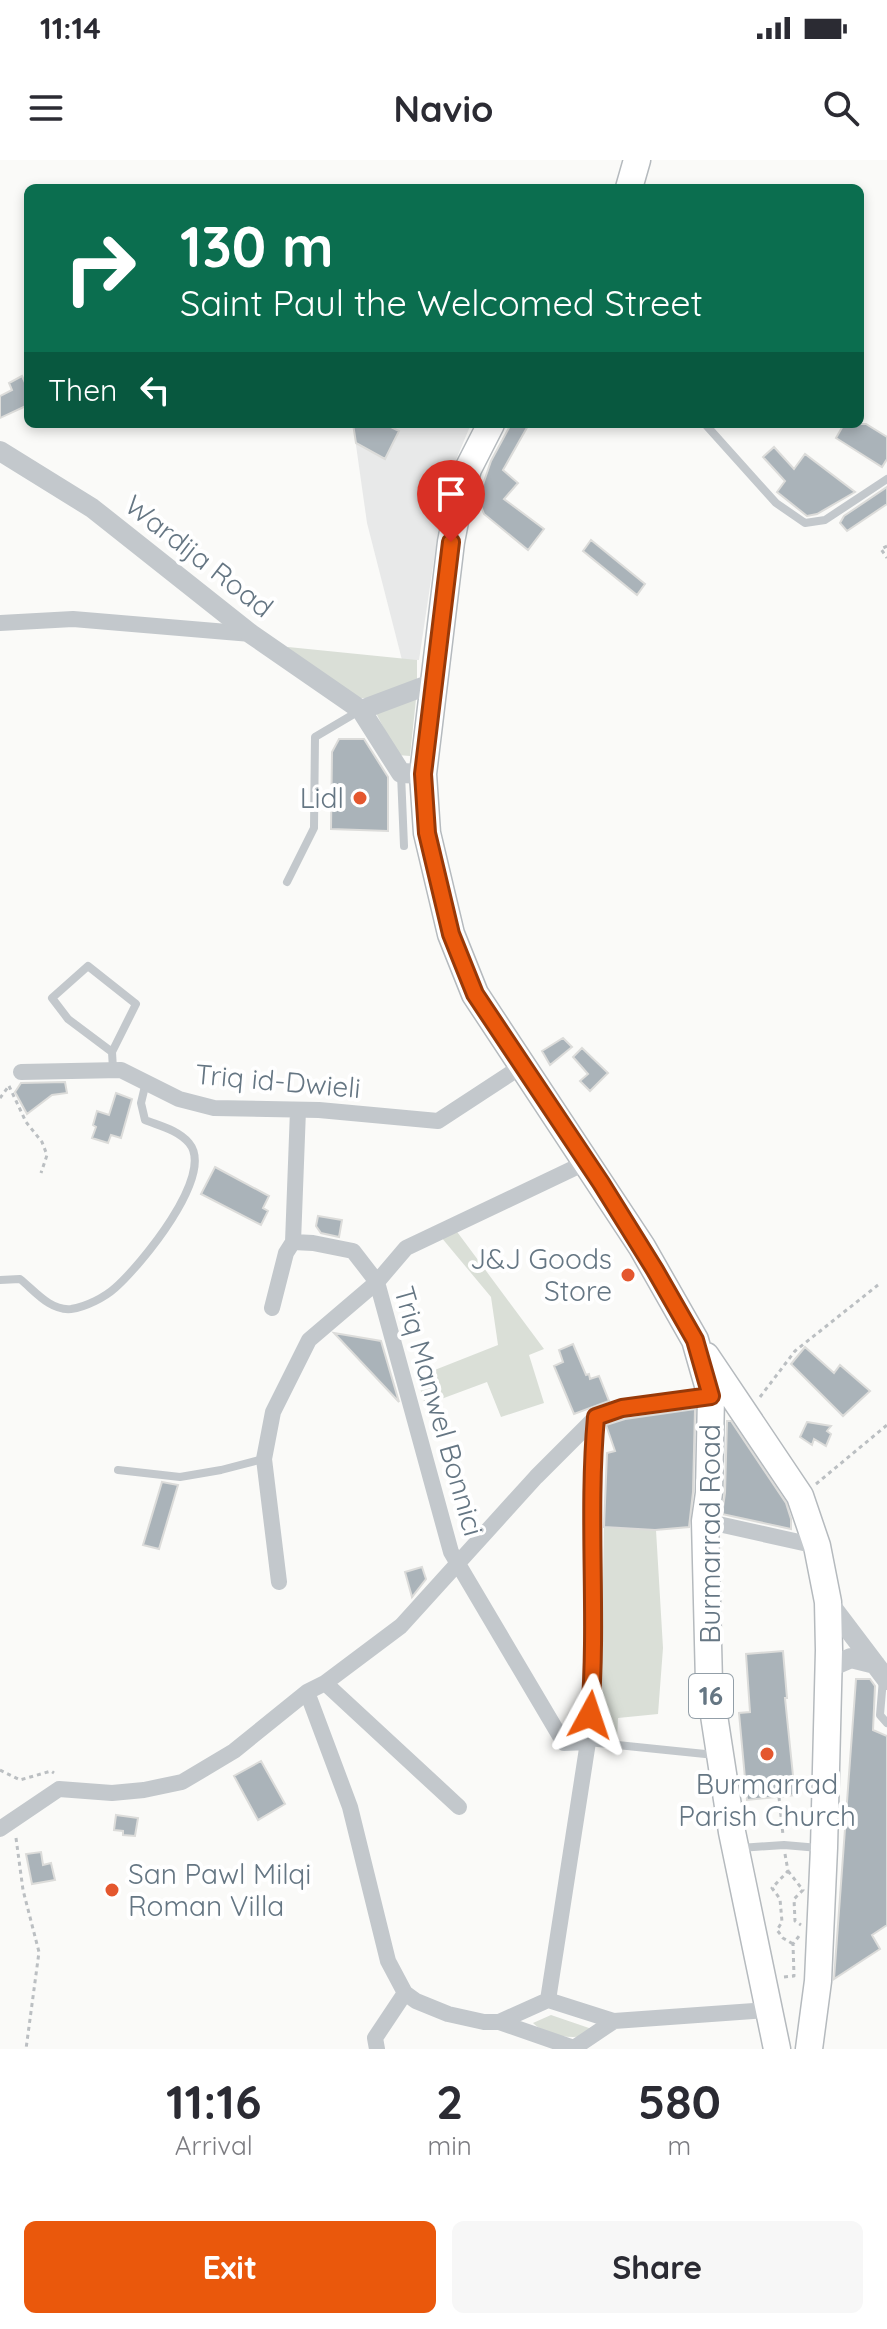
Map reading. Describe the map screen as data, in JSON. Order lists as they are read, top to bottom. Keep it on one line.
{"streets":{"main road":["Burmarrad Road","16"],"street":["Wardija Road","Triq id-Dwieli","Triq Manwel Bonnici"]},"crossings":[["Wardija Road","Burmarrad Road"],["Triq id-Dwieli","Burmarrad Road"],["Burmarrad Road","16"]],"places":["Lidl","J&J Goods Store","Burmarrad Parish Church","San Pawl Milqi Roman Villa"],"page":{"status":"11:14","header":"Navio","turn":["130 m","Saint Paul the Welcomed Street"],"then":"Then","eta":["11:16","Arrival","2","min","580","m"],"buttons":["Exit","Share"]}}
